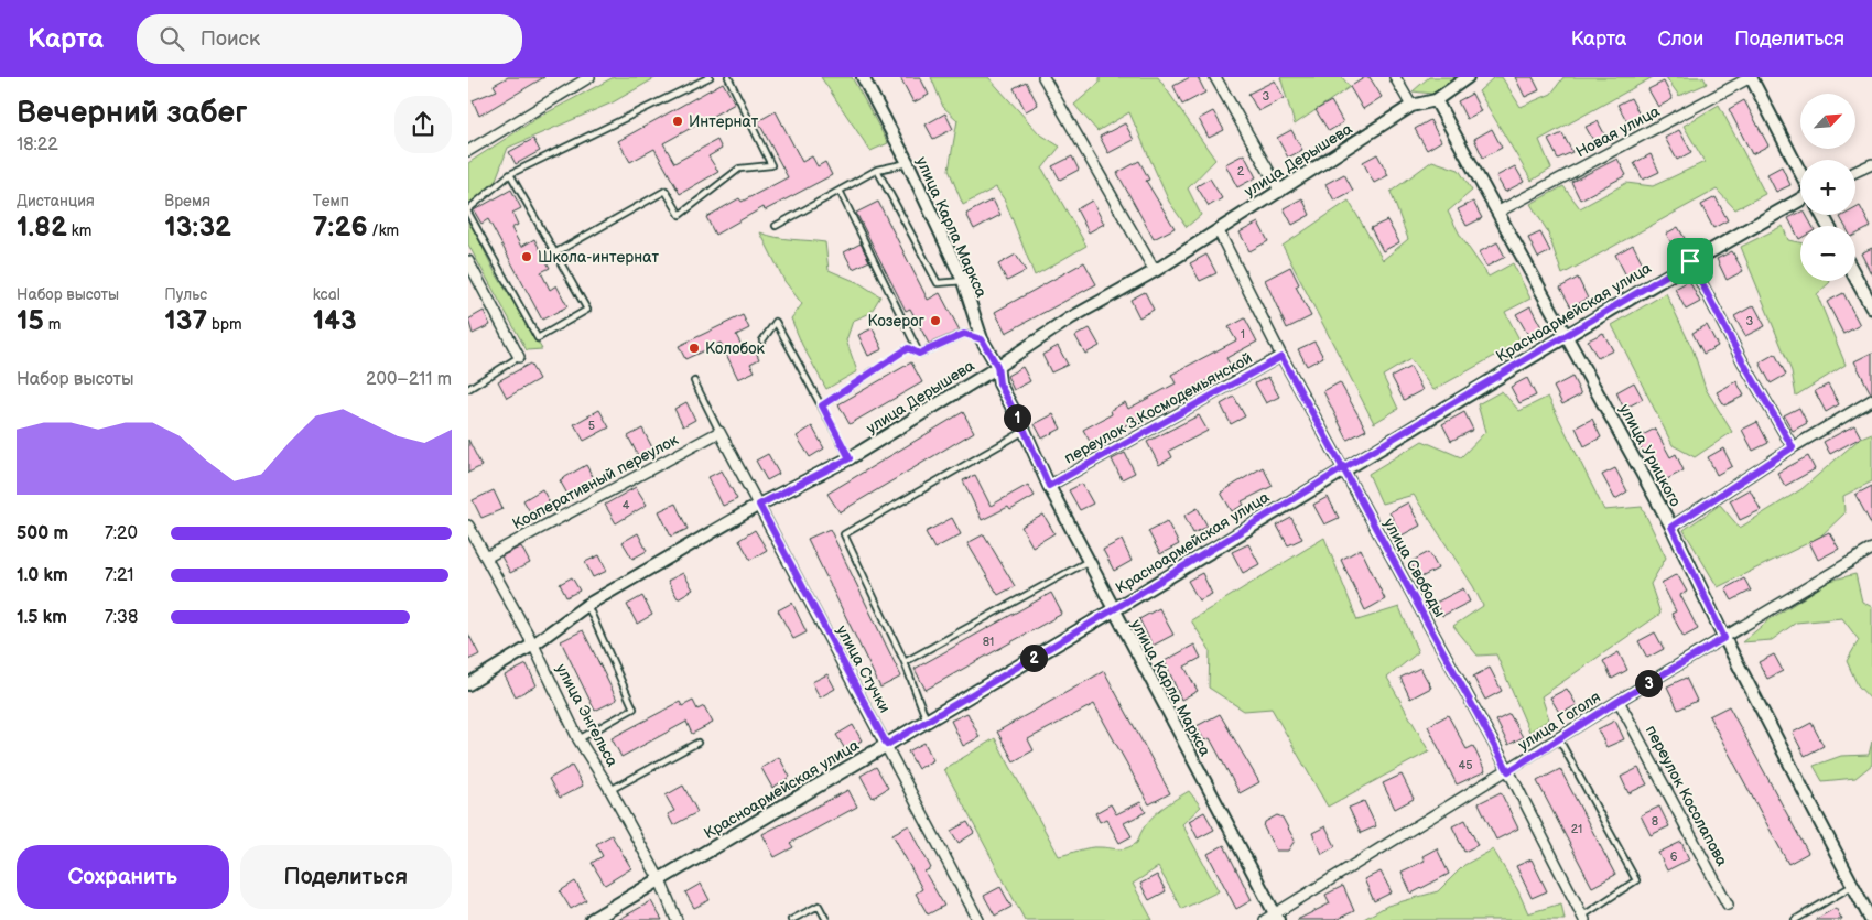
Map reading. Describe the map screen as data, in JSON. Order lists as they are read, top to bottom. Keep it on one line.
{"streets":{"main road":["Красноармейская улица"],"street":["Новая улица","улица Дерышева","улица Карла Маркса","переулок З.Космодемьянской","улица Урицкого","Кооперативный переулок","улица Свободы","улица Стучки","улица Энгельса","улица Гоголя","переулок Косолапова"]},"crossings":[["Новая улица","улица Урицкого"],["улица Дерышева","улица Карла Маркса"],["улица Дерышева","улица Урицкого"],["улица Дерышева","улица Свободы"],["улица Дерышева","улица Стучки"],["улица Дерышева","улица Энгельса"],["улица Карла Маркса","Красноармейская улица"],["улица Карла Маркса","переулок З.Космодемьянской"],["улица Карла Маркса","улица Гоголя"],["Красноармейская улица","улица Урицкого"],["Красноармейская улица","улица Свободы"],["Красноармейская улица","улица Стучки"],["Красноармейская улица","улица Энгельса"],["переулок З.Космодемьянской","улица Свободы"],["улица Урицкого","улица Гоголя"],["Кооперативный переулок","улица Стучки"],["Кооперативный переулок","улица Энгельса"],["улица Свободы","улица Гоголя"],["улица Гоголя","переулок Косолапова"]],"places":["Интернат","Школа-интернат","Козерог","Колобок"],"house_numbers":["3","2","3","1","5","4","81","45","8","21","6"],"north":"top right","page":{"header":"Карта","search":"Поиск","nav":["Карта","Слои","Поделиться"],"heading":["Вечерний забег","18:22"],"map_buttons":["+","−"],"stats":[["Дистанция","1.82 km"],["Время","13:32"],["Темп","7:26 /km"],["Набор высоты","15 m"],["Пульс","137 bpm"],["kcal","143"]],"chart":["Набор высоты","200–211 m"],"pins":["1","2","3"],"list":[{"name":"500 m","note":"7:20"},{"name":"1.0 km","note":"7:21"},{"name":"1.5 km","note":"7:38"}],"buttons":["Сохранить","Поделиться"]}}
